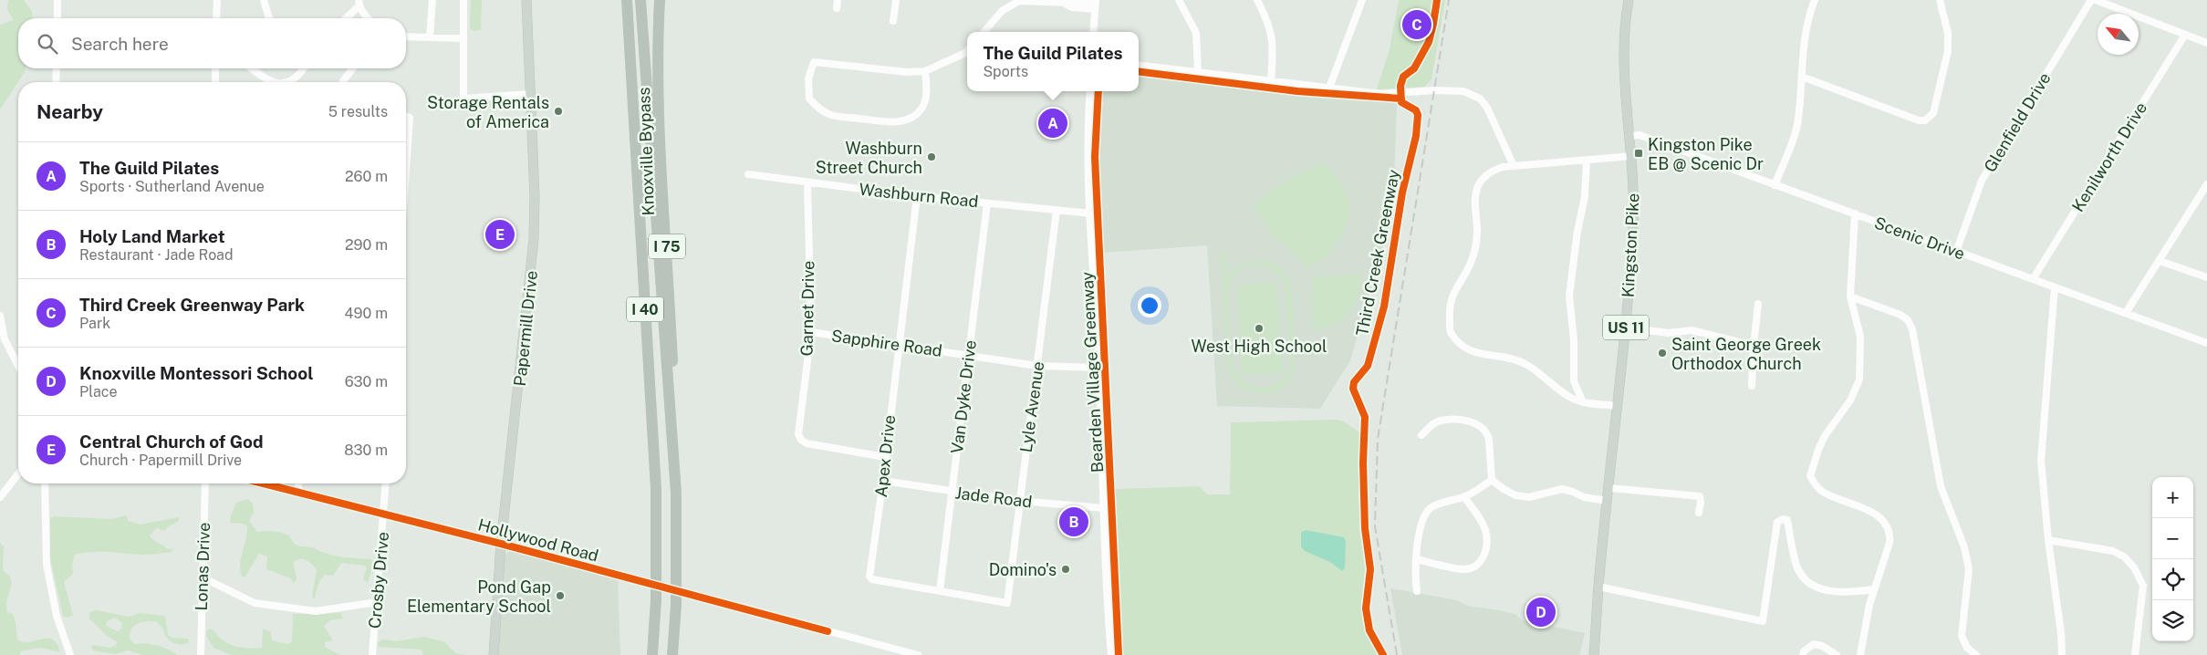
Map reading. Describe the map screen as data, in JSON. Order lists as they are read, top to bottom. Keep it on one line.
{"streets":{"highway":["Knoxville Bypass","I 75","I 40"],"main road":["Kingston Pike","US 11","Papermill Drive"],"street":["Glenfield Drive","Kenilworth Drive","Washburn Road","Scenic Drive","Garnet Drive","Sapphire Road","Van Dyke Drive","Lyle Avenue","Apex Drive","Jade Road","Hollywood Road","Lonas Drive","Crosby Drive"],"cycle path":["Third Creek Greenway","Bearden Village Greenway"]},"crossings":[["Glenfield Drive","Scenic Drive"],["Knoxville Bypass","I 40"],["Kenilworth Drive","Scenic Drive"],["Washburn Road","Garnet Drive"],["Washburn Road","Van Dyke Drive"],["Washburn Road","Lyle Avenue"],["Washburn Road","Apex Drive"],["Scenic Drive","Kingston Pike"],["Garnet Drive","Sapphire Road"],["Garnet Drive","Apex Drive"],["Papermill Drive","Hollywood Road"],["Sapphire Road","Van Dyke Drive"],["Sapphire Road","Lyle Avenue"],["Sapphire Road","Apex Drive"],["Van Dyke Drive","Apex Drive"],["Van Dyke Drive","Jade Road"],["Lyle Avenue","Apex Drive"],["Lyle Avenue","Jade Road"],["Apex Drive","Jade Road"],["Hollywood Road","Crosby Drive"]],"places":{"other":["Storage Rentals of America","Washburn Street Church","West High School","Saint George Greek Orthodox Church","Domino's","Pond Gap Elementary School"],"transit":["Kingston Pike EB @ Scenic Dr"]},"north":"top left","page":{"pins":["C","A","E","B","D"],"search":"Search here","popup":["The Guild Pilates","Sports"],"heading":["Nearby","5 results"],"list":[{"mark":"A","name":"The Guild Pilates","note":"Sports · Sutherland Avenue","value":"260 m"},{"mark":"B","name":"Holy Land Market","note":"Restaurant · Jade Road","value":"290 m"},{"mark":"C","name":"Third Creek Greenway Park","note":"Park","value":"490 m"},{"mark":"D","name":"Knoxville Montessori School","note":"Place","value":"630 m"},{"mark":"E","name":"Central Church of God","note":"Church · Papermill Drive","value":"830 m"}],"map_buttons":["+","−"]}}
